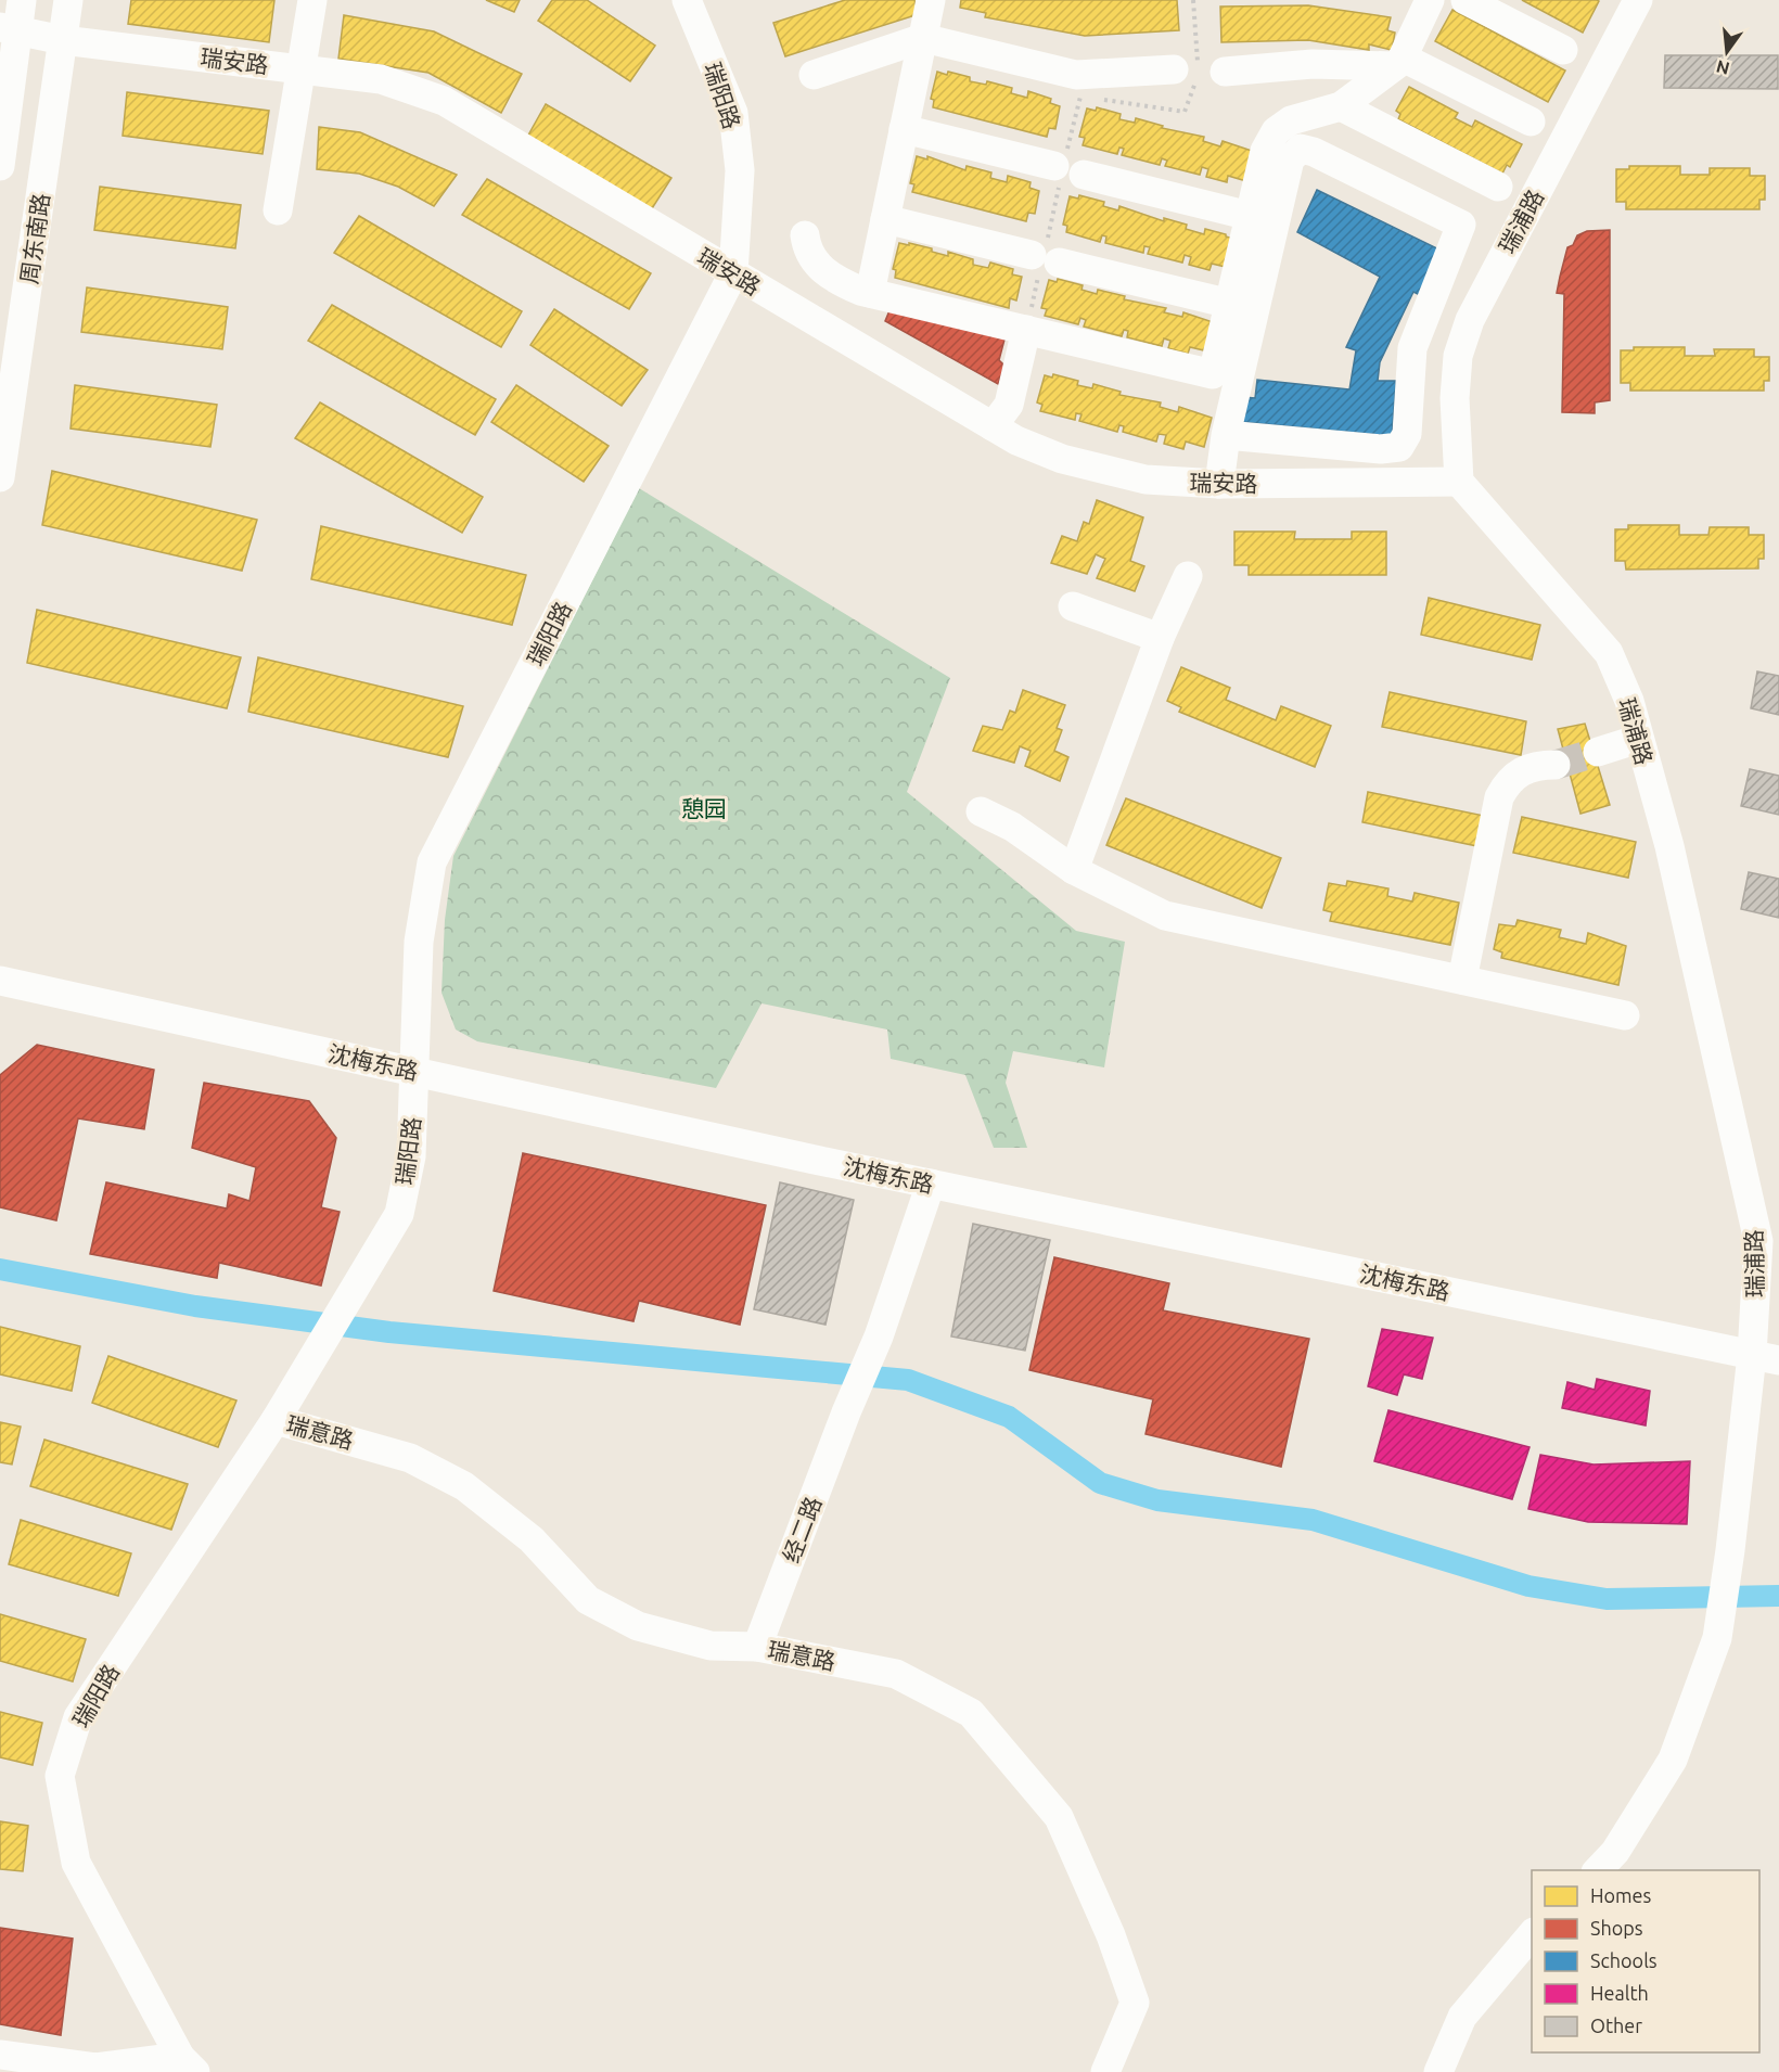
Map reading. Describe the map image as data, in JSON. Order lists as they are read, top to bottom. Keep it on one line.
{"streets":{"street":["瑞安路","瑞阳路","瑞浦路","周东南路","沈梅东路","瑞意路","经二路"]},"crossings":[["瑞安路","瑞阳路"],["瑞安路","瑞浦路"],["瑞安路","周东南路"],["瑞阳路","沈梅东路"],["瑞阳路","瑞意路"],["瑞浦路","沈梅东路"],["沈梅东路","经二路"],["瑞意路","经二路"]],"parks":["憩园"],"legend":["Homes","Shops","Schools","Health","Other"],"north":"bottom"}
